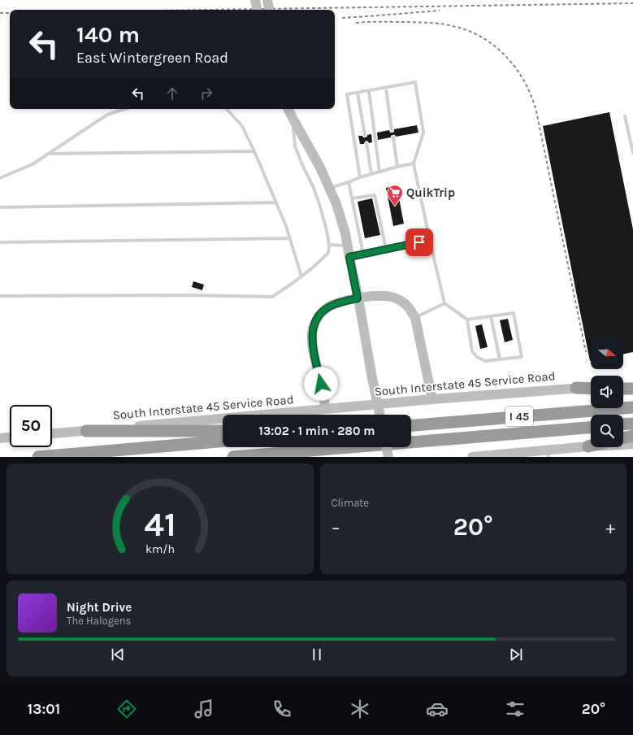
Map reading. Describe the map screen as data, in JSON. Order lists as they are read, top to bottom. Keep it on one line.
{"streets":{"highway":["I 45"],"main road":["South Interstate 45 Service Road"]},"places":{"supermarket":["QuikTrip"]},"north":"right","page":{"turn":["140 m","East Wintergreen Road"],"limit":"50","trip":"13:02 · 1 min · 280 m","tile":"Climate","heat":["−","20°","+"],"song":["Night Drive","The Halogens"],"tabs":["13:01","20°"],"gauge":["41","km/h"]}}
